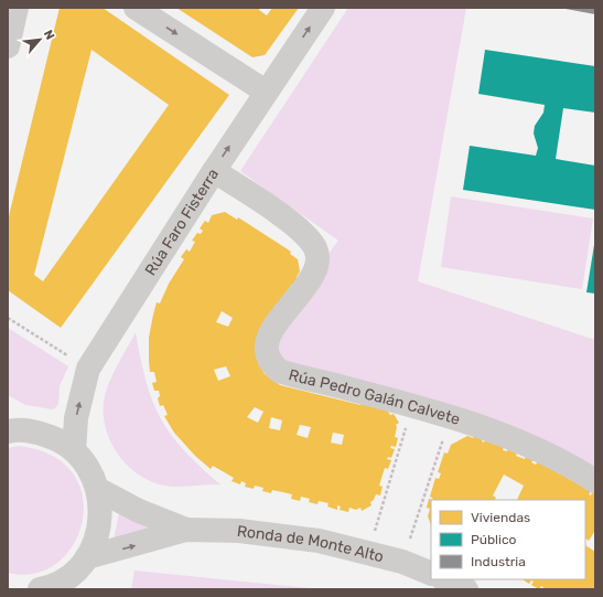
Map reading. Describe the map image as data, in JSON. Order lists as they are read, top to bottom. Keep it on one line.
{"streets":{"street":["Rúa Faro Fisterra","Rúa Pedro Galán Calvete","Ronda de Monte Alto"]},"crossings":[["Rúa Faro Fisterra","Rúa Pedro Galán Calvete"]],"one_way":["Rúa Faro Fisterra"],"legend":["Viviendas","Público","Industria"],"north":"top right"}
